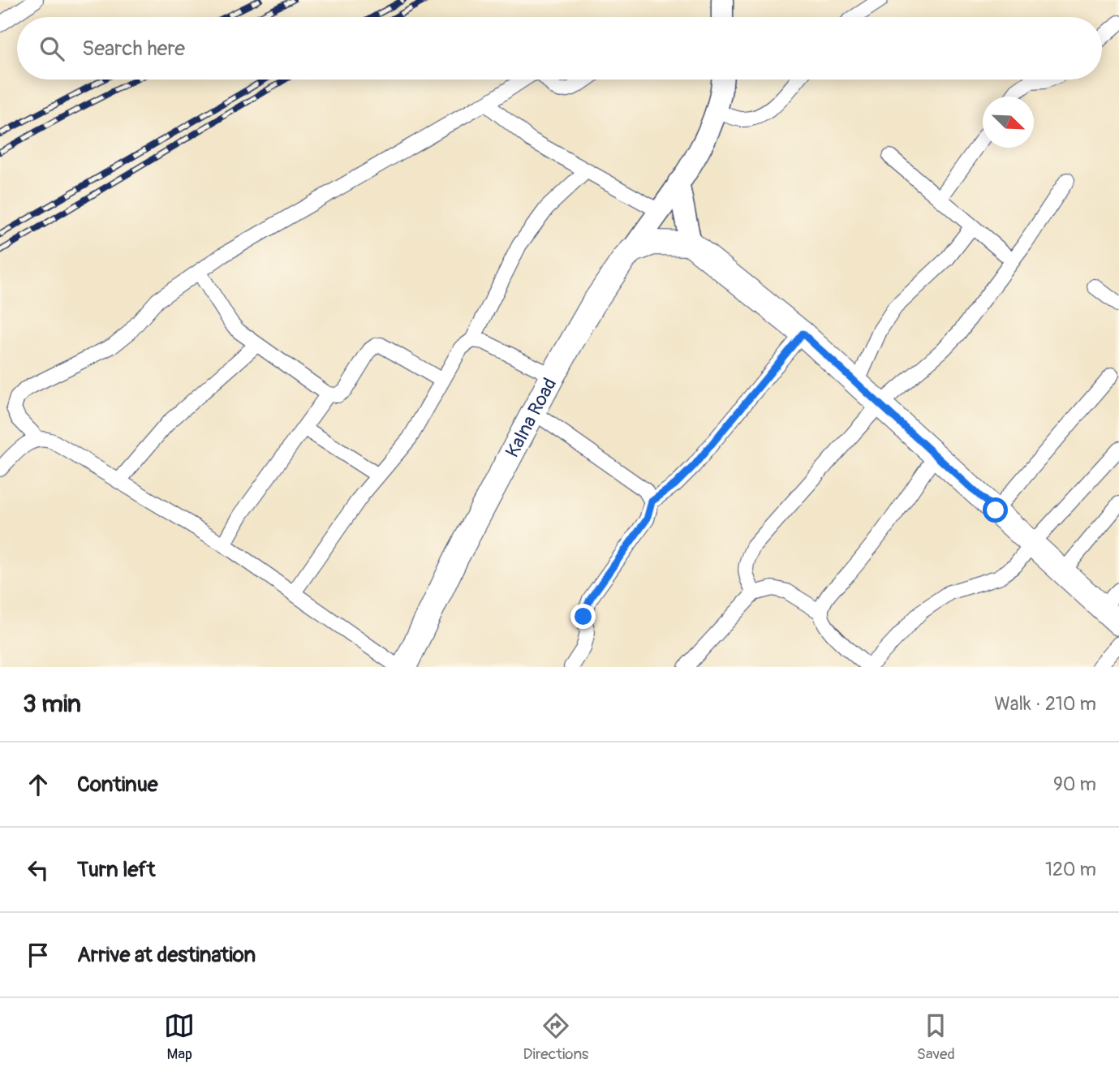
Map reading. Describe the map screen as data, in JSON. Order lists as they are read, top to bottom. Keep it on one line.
{"streets":{"main road":["Kalna Road"]},"north":"bottom right","page":{"search":"Search here","heading":["3 min","Walk · 210 m"],"list":[["Continue","90 m"],["Turn left","120 m"],"Arrive at destination"],"nav":["Map","Directions","Saved"]}}
